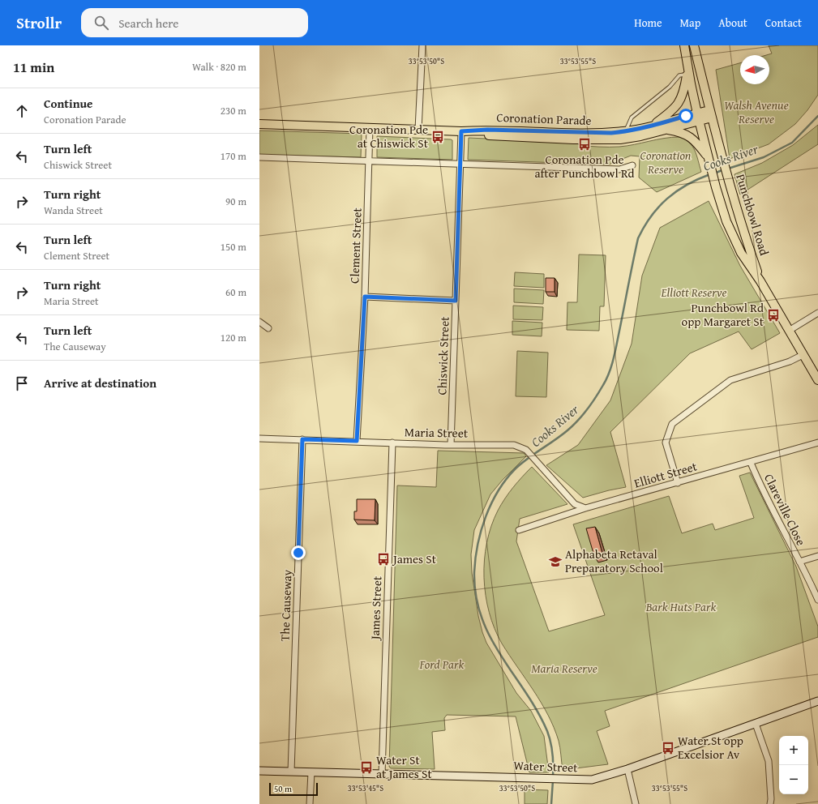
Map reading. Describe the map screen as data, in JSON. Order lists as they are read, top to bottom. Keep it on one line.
{"streets":{"main road":["Coronation Parade","Punchbowl Road","Water Street"],"street":["Clement Street","Chiswick Street","Maria Street","Elliott Street","Clareville Close","The Causeway","James Street"]},"crossings":[["Coronation Parade","Punchbowl Road"],["Coronation Parade","Clement Street"],["Coronation Parade","Chiswick Street"],["Clement Street","Maria Street"],["Chiswick Street","Maria Street"],["Maria Street","Elliott Street"],["Maria Street","The Causeway"],["Maria Street","James Street"],["Elliott Street","Clareville Close"],["The Causeway","Water Street"],["James Street","Water Street"]],"water":["Cooks River"],"parks":["Walsh Avenue Reserve","Coronation Reserve","Elliott Reserve","Bark Huts Park","Ford Park","Maria Reserve"],"places":{"bus stop":["Coronation Pde at Chiswick St","Coronation Pde after Punchbowl Rd","Punchbowl Rd opp Margaret St","James St","Water St opp Excelsior Av","Water St at James St"],"school or university":["Alphabeta Retaval Preparatory School"]},"scale_bar":"50 m","north":"left","page":{"header":"Strollr","search":"Search here","nav":["Home","Map","About","Contact"],"heading":["11 min","Walk · 820 m"],"list":[["Continue","Coronation Parade","230 m"],["Turn left","Chiswick Street","170 m"],["Turn right","Wanda Street","90 m"],["Turn left","Clement Street","150 m"],["Turn right","Maria Street","60 m"],["Turn left","The Causeway","120 m"],"Arrive at destination"],"map_buttons":["+","−"],"scale":"50 m"},"coordinates":["33°53'50\"S","33°53'55\"S","33°53'45\"S"]}
